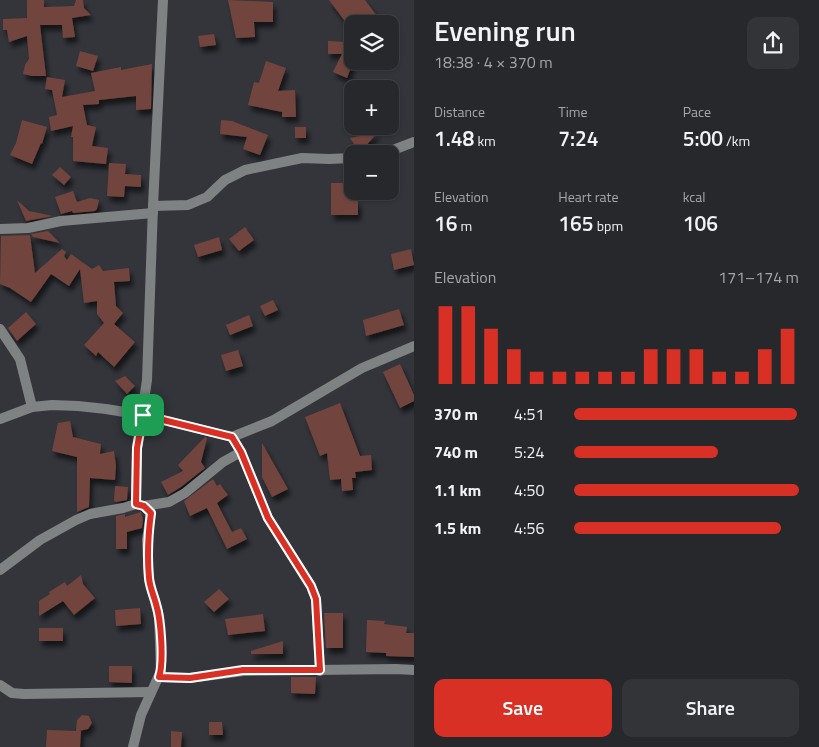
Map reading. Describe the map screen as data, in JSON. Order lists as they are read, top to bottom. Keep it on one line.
{"page":{"heading":["Evening run","18:38 · 4 × 370 m"],"map_buttons":["+","−"],"stats":[["Distance","1.48 km"],["Time","7:24"],["Pace","5:00 /km"],["Elevation","16 m"],["Heart rate","165 bpm"],["kcal","106"]],"chart":["Elevation","171–174 m"],"list":[{"name":"370 m","note":"4:51"},{"name":"740 m","note":"5:24"},{"name":"1.1 km","note":"4:50"},{"name":"1.5 km","note":"4:56"}],"buttons":["Save","Share"]}}
